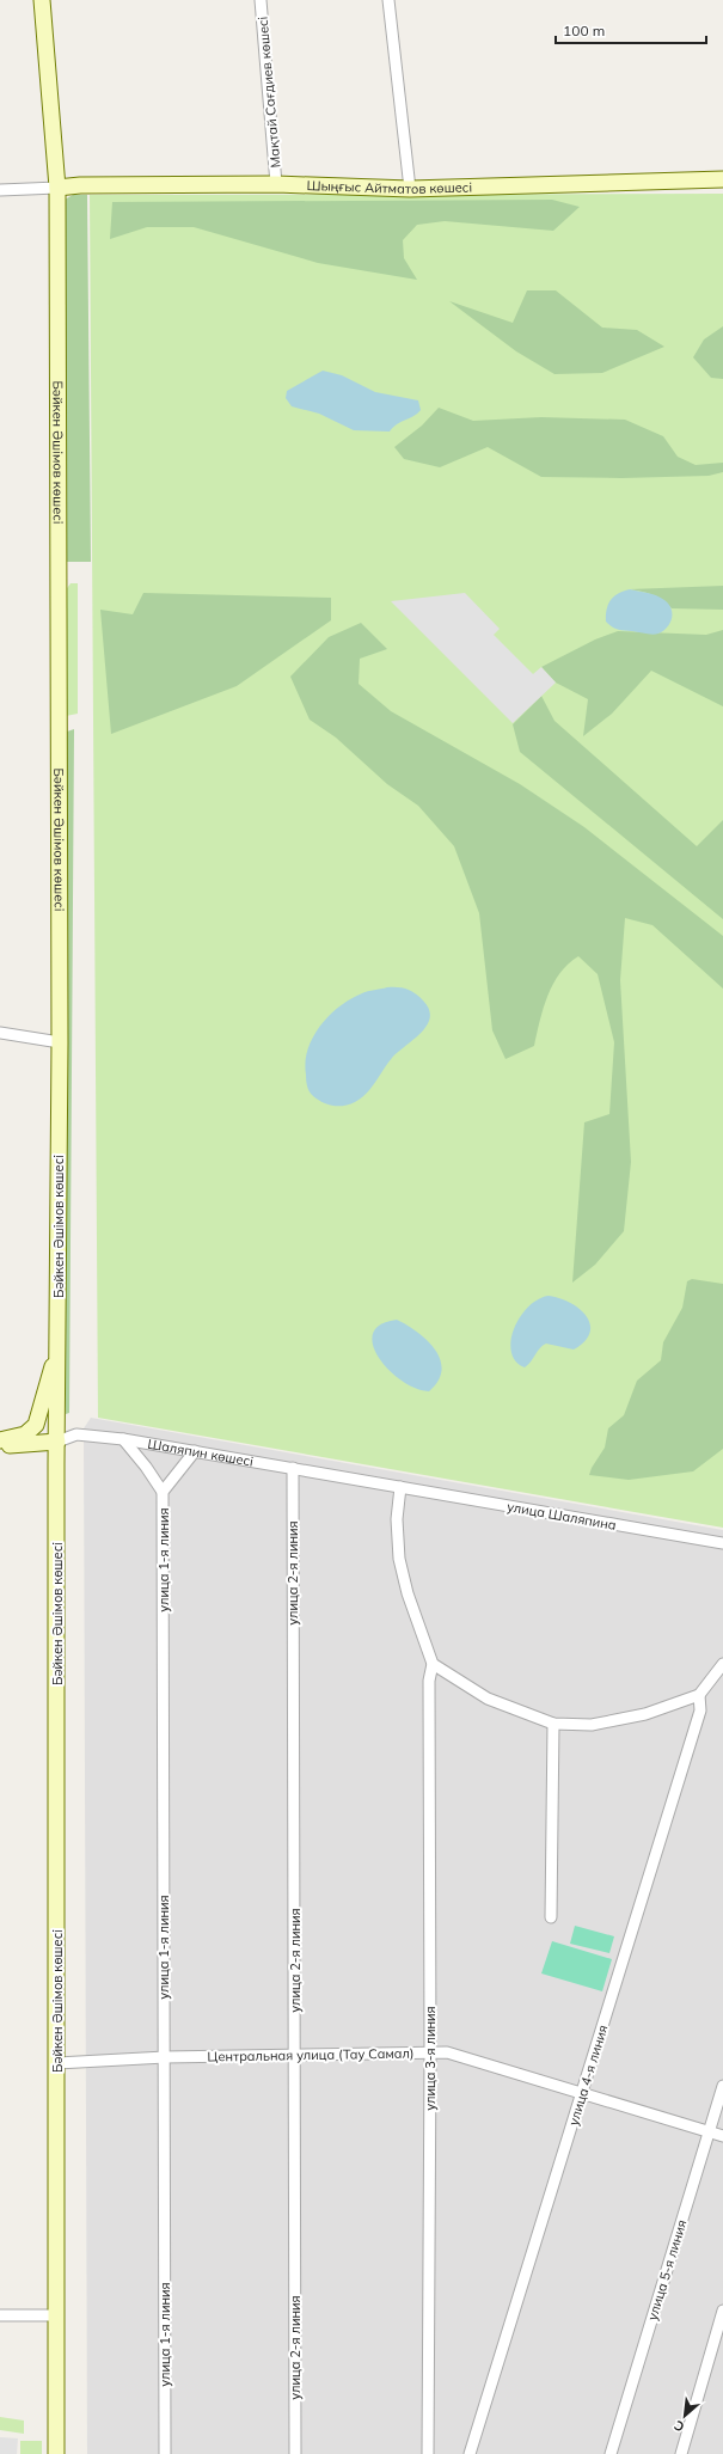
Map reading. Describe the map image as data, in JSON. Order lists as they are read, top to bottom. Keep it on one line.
{"streets":{"main road":["Шыңғыс Айтматов көшесі","Бәйкен Әшімов көшесі","Шаляпин көшесі"],"street":["Мақтай Сағдиев көшесі","улица Шаляпина","улица 1-я линия","улица 2-я линия","Центральная улица (Тау Самал)","улица 3-я линия","улица 4-я линия","улица 5-я линия"]},"crossings":[["Мақтай Сағдиев көшесі","Шыңғыс Айтматов көшесі"],["Шыңғыс Айтматов көшесі","Бәйкен Әшімов көшесі"],["Бәйкен Әшімов көшесі","Шаляпин көшесі"],["Бәйкен Әшімов көшесі","Центральная улица (Тау Самал)"],["Шаляпин көшесі","улица Шаляпина"],["Шаляпин көшесі","улица 1-я линия"],["Шаляпин көшесі","улица 2-я линия"],["улица 1-я линия","Центральная улица (Тау Самал)"],["улица 2-я линия","Центральная улица (Тау Самал)"],["Центральная улица (Тау Самал)","улица 3-я линия"],["Центральная улица (Тау Самал)","улица 4-я линия"],["Центральная улица (Тау Самал)","улица 5-я линия"]],"scale_bar":"100 m","north":"bottom left"}
